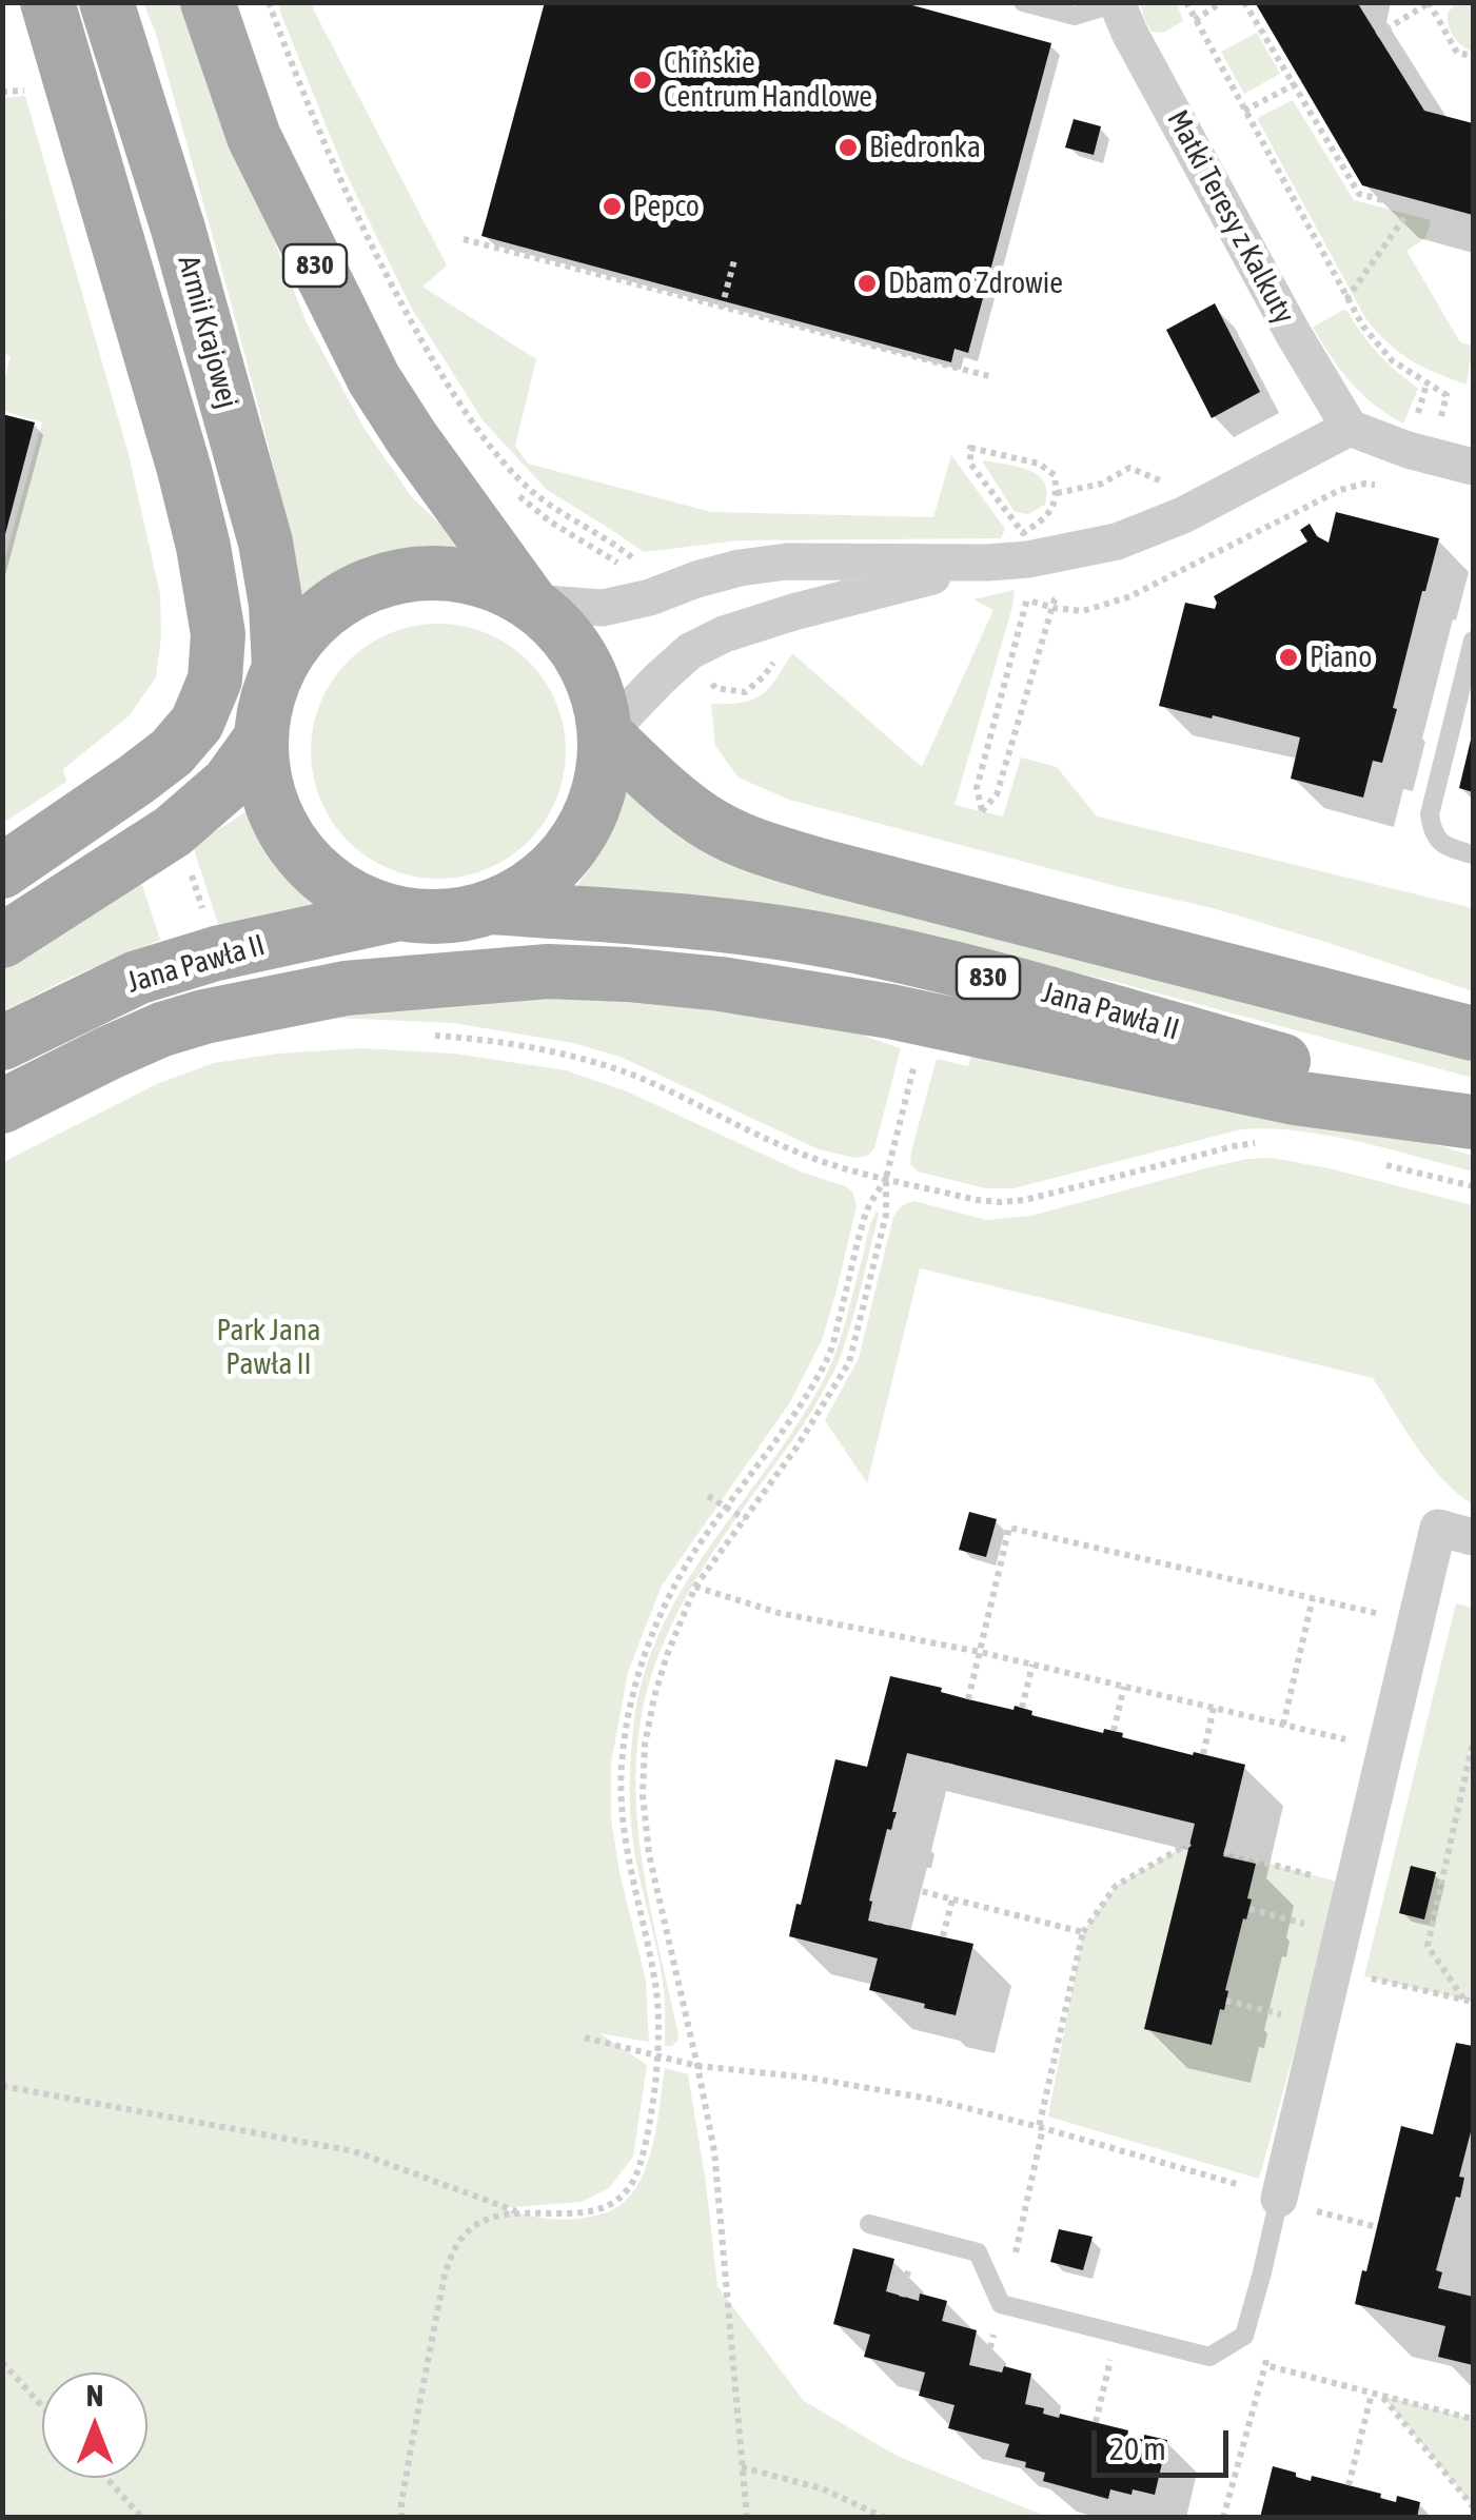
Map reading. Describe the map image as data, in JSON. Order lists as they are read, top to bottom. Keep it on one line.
{"streets":{"main road":["830","Armii Krajowej","Jana Pawła II"],"street":["Matki Teresy z Kalkuty"]},"crossings":[["830","Armii Krajowej"],["830","Jana Pawła II"],["Armii Krajowej","Jana Pawła II"]],"parks":["Park Jana Pawła II"],"places":["Chińskie Centrum Handlowe","Biedronka","Pepco","Dbam o Zdrowie","Piano"],"scale_bar":"20 m","north":"top"}
